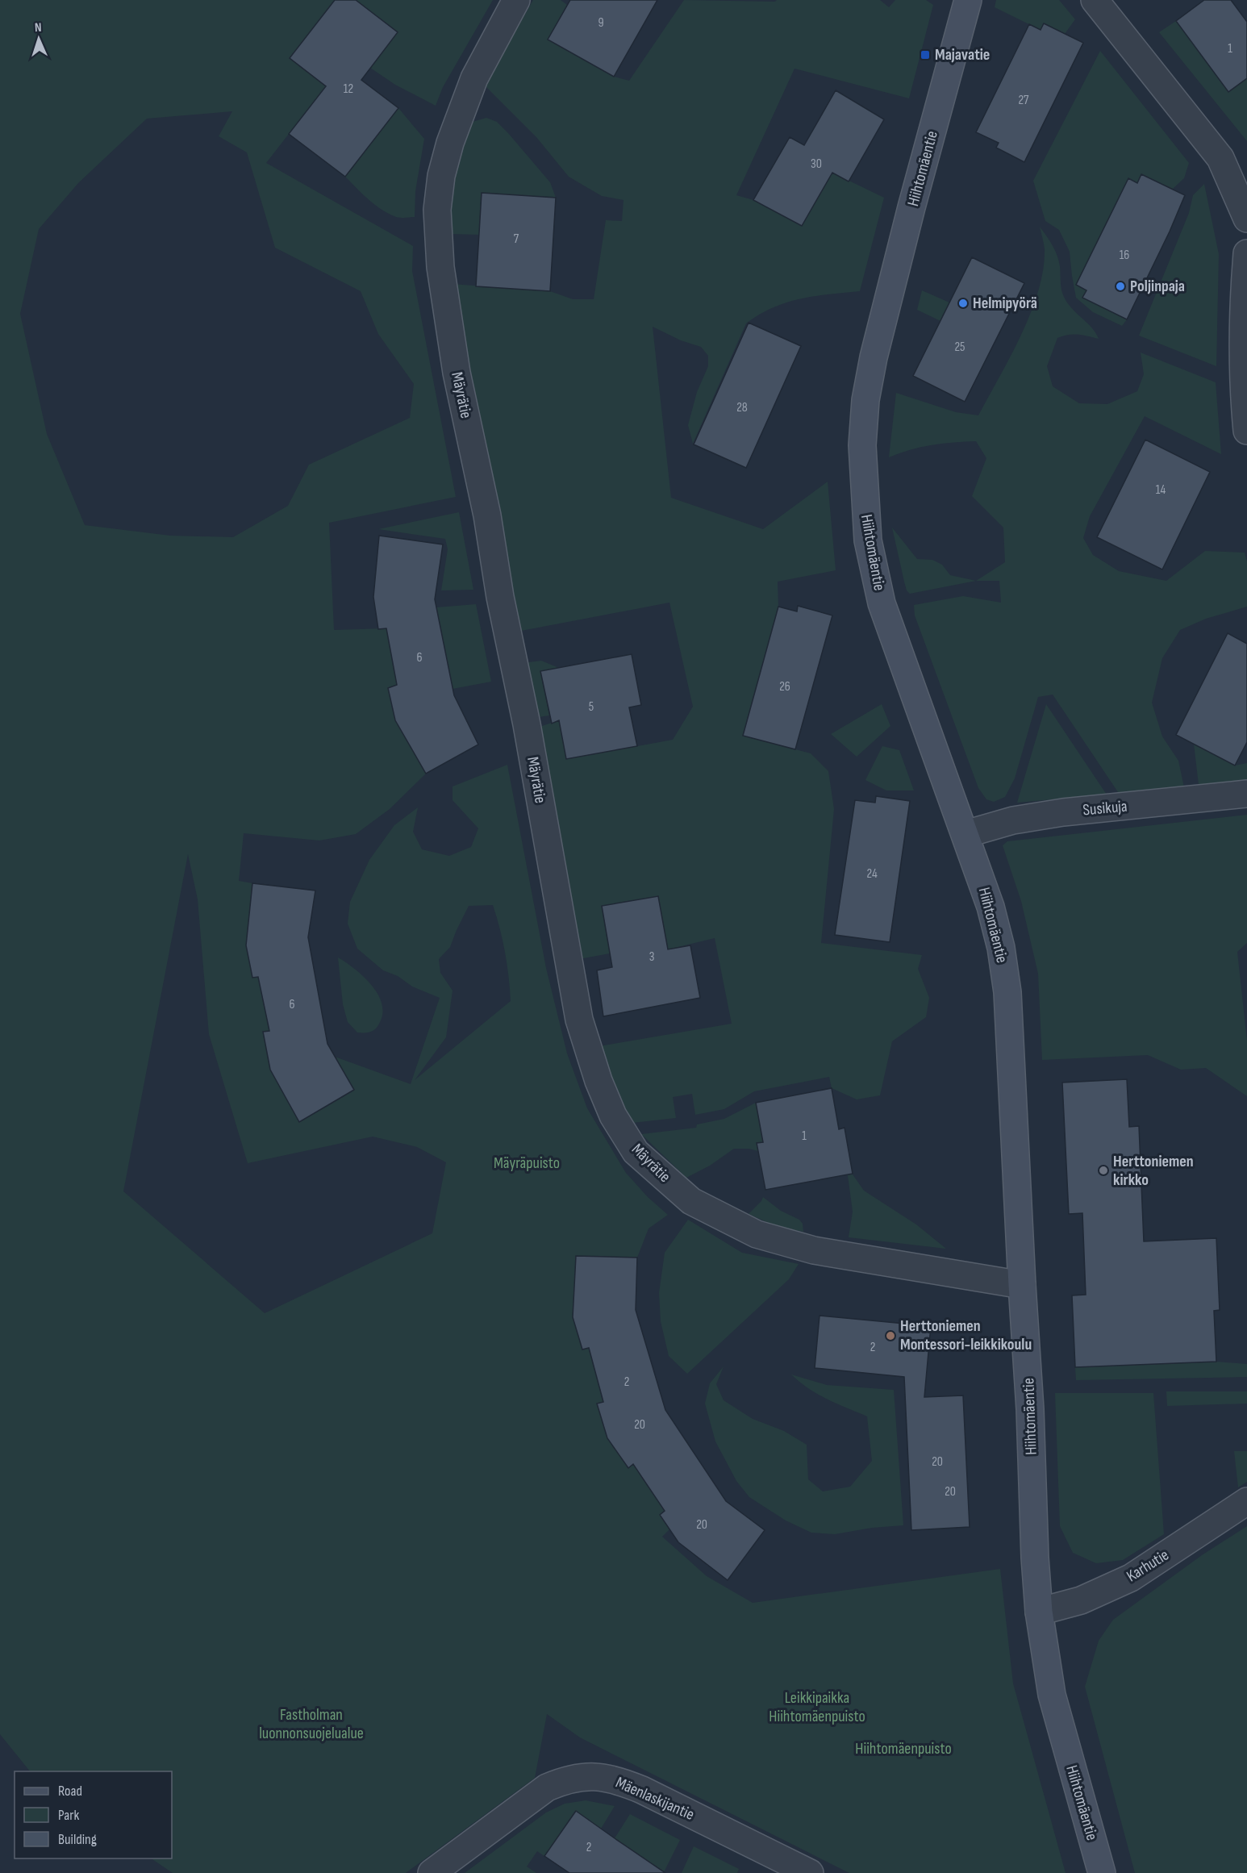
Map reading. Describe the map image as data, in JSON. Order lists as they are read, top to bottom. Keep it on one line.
{"streets":{"street":["Hiihtomäentie","Mäyrätie","Susikuja","Karhutie","Mäenlaskijantie"]},"crossings":[["Hiihtomäentie","Mäyrätie"],["Hiihtomäentie","Susikuja"],["Hiihtomäentie","Karhutie"]],"parks":["Mäyräpuisto","Leikkipaikka Hiihtomäenpuisto","Fastholman luonnonsuojelualue","Hiihtomäenpuisto"],"places":{"transit":["Majavatie"],"other":["Poljinpaja","Helmipyörä","Herttoniemen kirkko","Herttoniemen Montessori-leikkikoulu"]},"house_numbers":["9","1","12","27","30","7","16","25","28","14","6","26","5","24","3","6","1","2","2","20","20","20","20","2"],"legend":["Road","Park","Building"],"north":"top"}
